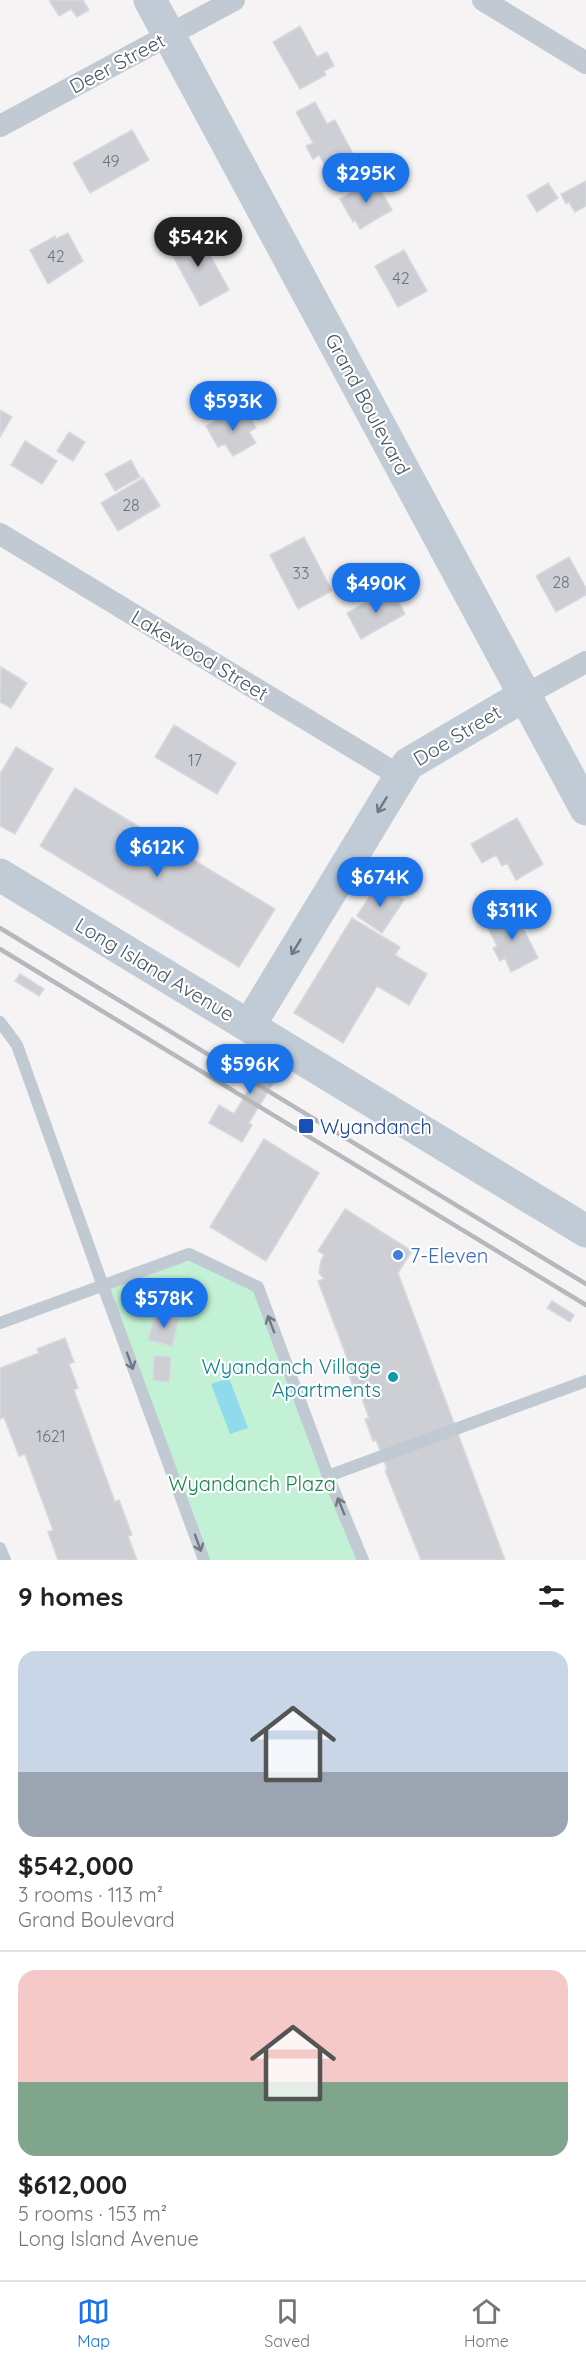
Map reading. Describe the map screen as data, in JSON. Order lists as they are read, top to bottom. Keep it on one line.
{"streets":{"street":["Deer Street","Grand Boulevard","Lakewood Street","Doe Street","Long Island Avenue"]},"crossings":[["Deer Street","Grand Boulevard"],["Grand Boulevard","Doe Street"],["Lakewood Street","Doe Street"],["Doe Street","Long Island Avenue"]],"one_way":["Doe Street"],"parks":["Wyandanch Plaza"],"places":{"transit":["Wyandanch"],"other":["7-Eleven","Wyandanch Village Apartments"]},"house_numbers":["49","42","42","28","33","28","17","1621"],"page":{"price":["$295K","$542K","$593K","$490K","$612K","$674K","$311K","$596K","$578K"],"heading":"9 homes","list":[{"name":"$542,000","note":"3 rooms · 113 m² · Grand Boulevard"},{"name":"$612,000","note":"5 rooms · 153 m² · Long Island Avenue"}],"tabs":["Map","Saved","Home"]}}
